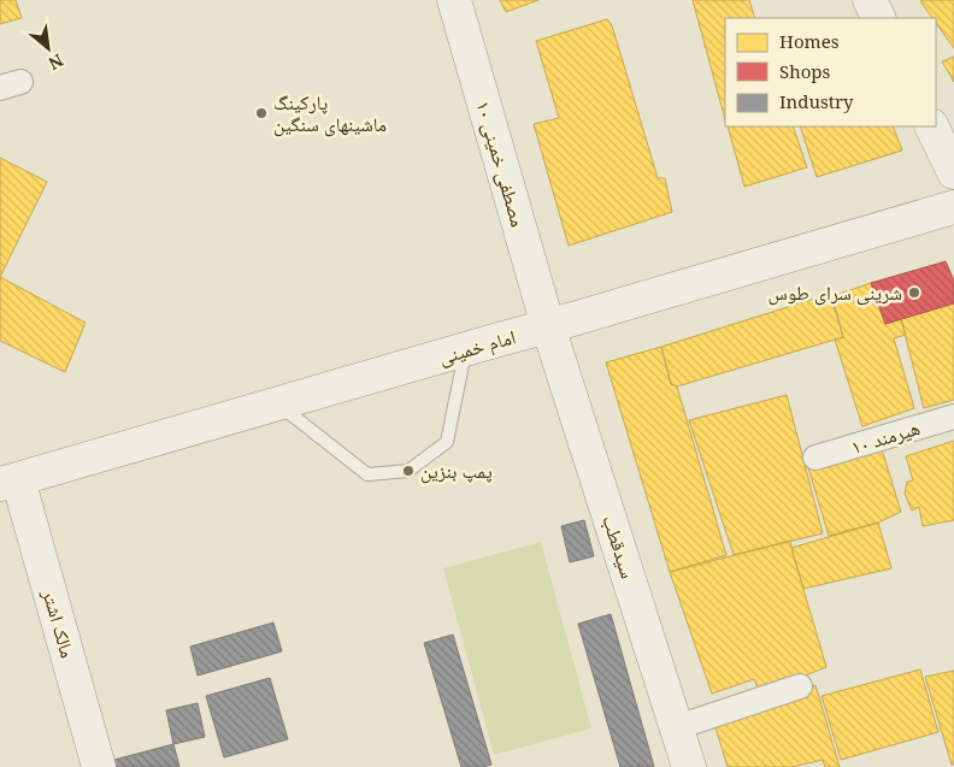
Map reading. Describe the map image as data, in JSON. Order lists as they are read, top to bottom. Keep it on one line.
{"streets":{"street":["مصطفی خمینی ۱۰","امام خمینی","هیرمند ۱۰","سیدقطب","مالک اشتر"]},"crossings":[["مصطفی خمینی ۱۰","امام خمینی"],["مصطفی خمینی ۱۰","سیدقطب"],["امام خمینی","سیدقطب"],["امام خمینی","مالک اشتر"]],"places":["پارکینگ ماشینهای سنگین","شرینی سرای طوس","پمپ بنزین"],"legend":["Homes","Shops","Industry"],"north":"bottom right"}
